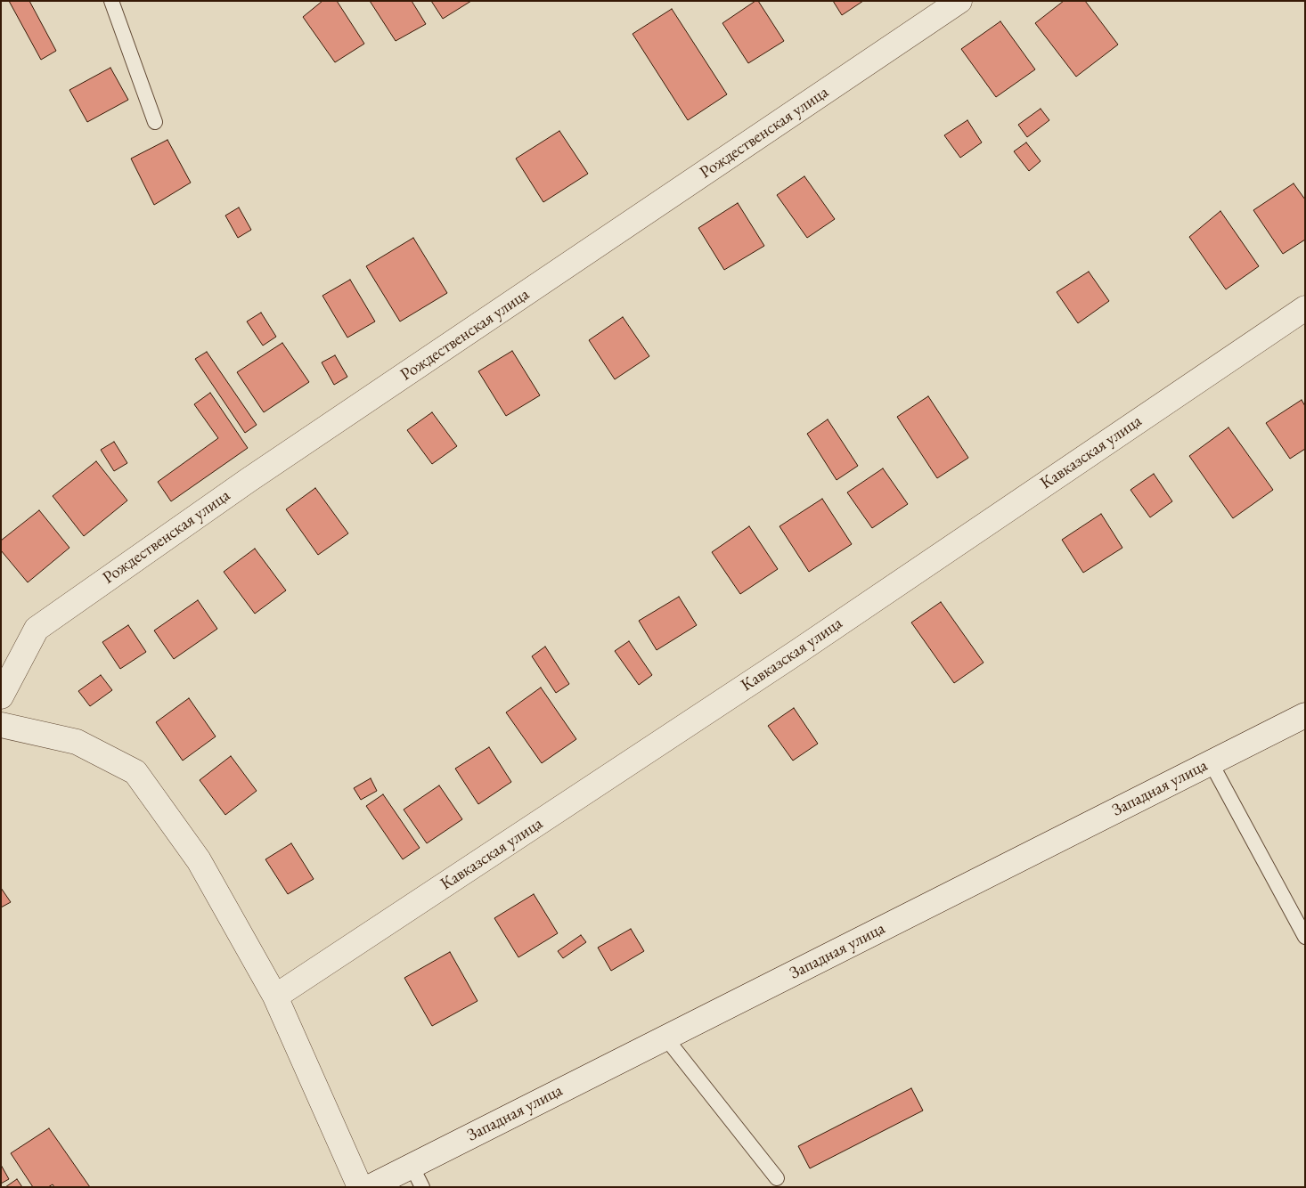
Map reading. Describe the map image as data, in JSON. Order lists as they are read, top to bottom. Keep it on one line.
{"streets":{"street":["Рождественская улица","Кавказская улица","Западная улица"]}}
